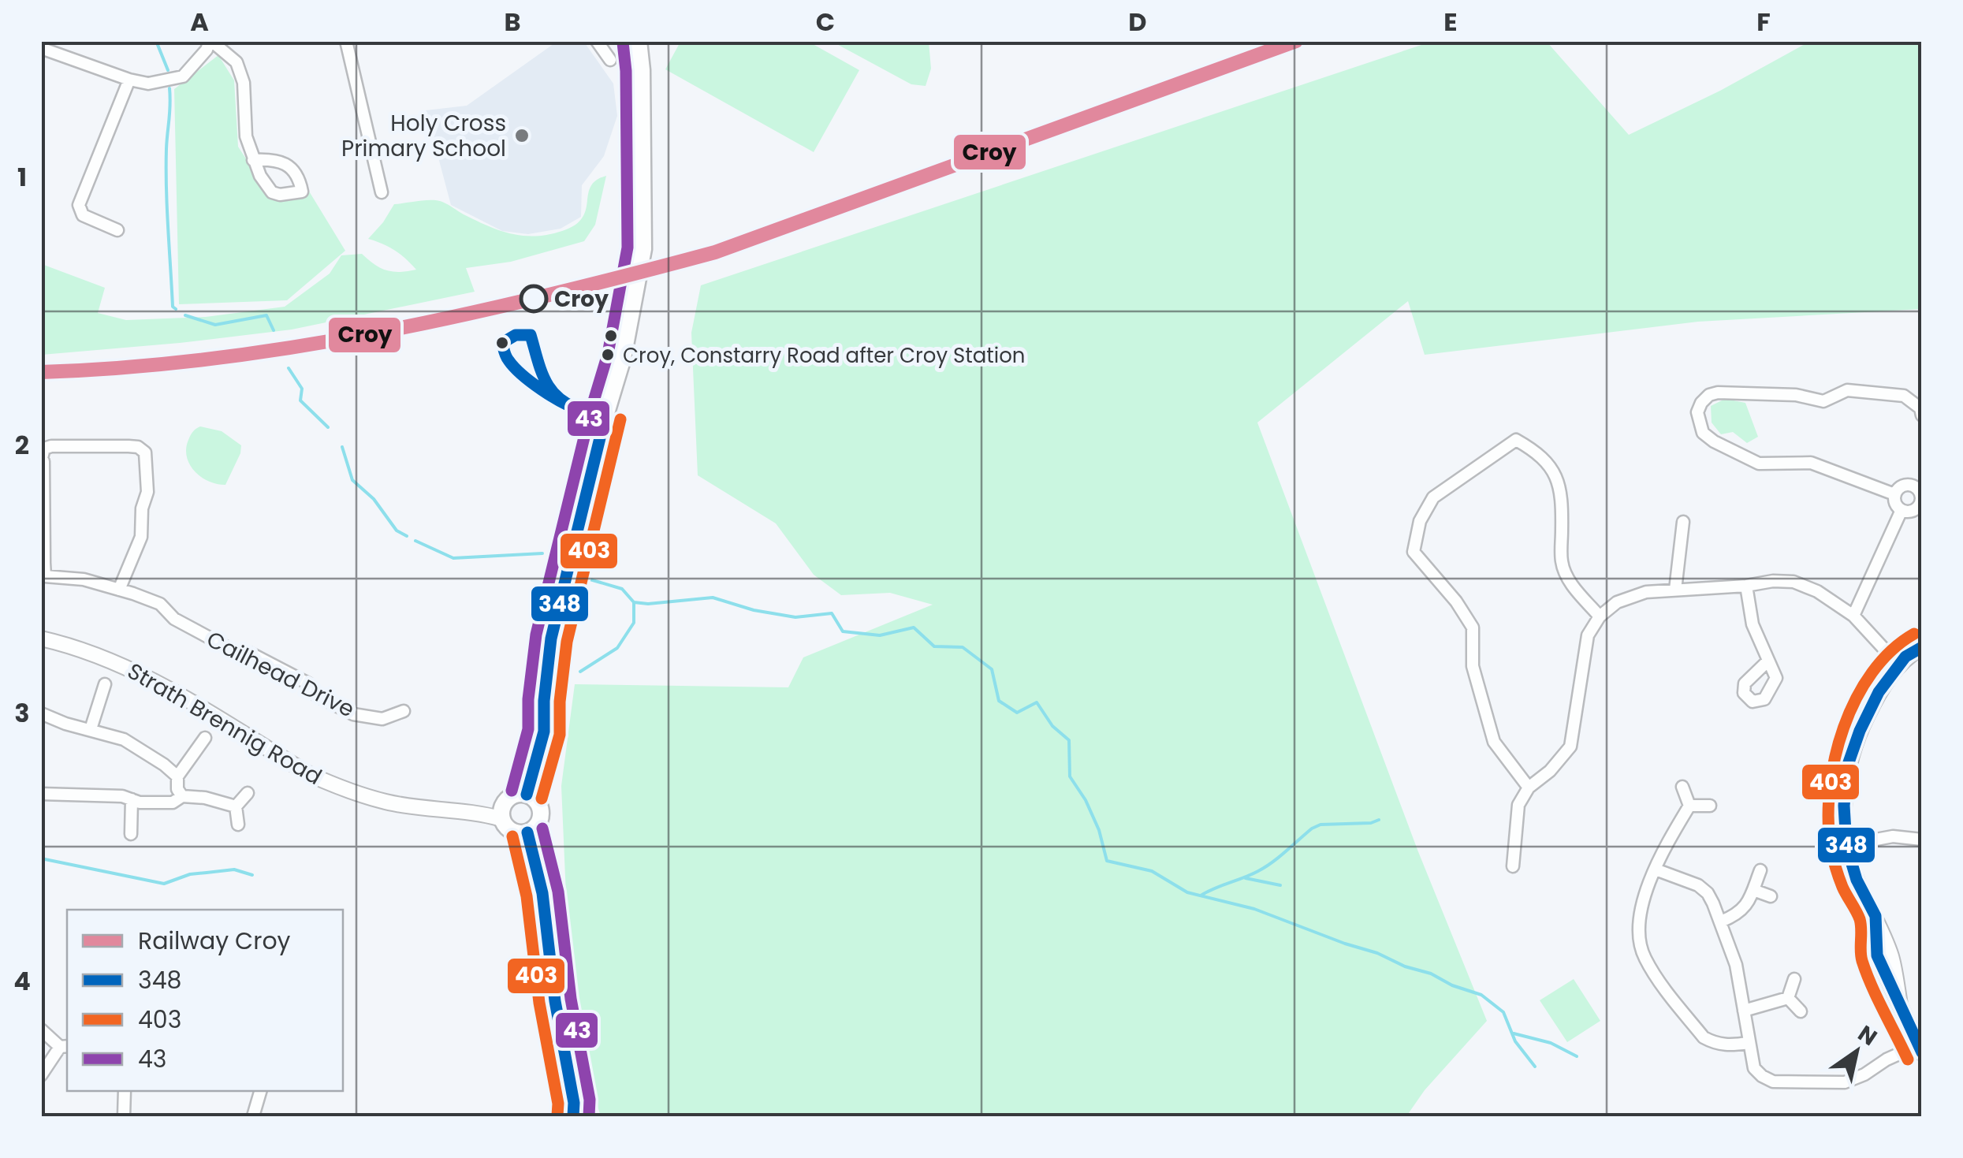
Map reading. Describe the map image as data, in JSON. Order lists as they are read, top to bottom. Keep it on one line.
{"streets":{"street":["Cailhead Drive","Strath Brennig Road"]},"places":["Holy Cross Primary School","Croy","Croy, Constarry Road after Croy Station"],"lines":["rail line Croy","transit line 43","transit line 348","transit line 403"],"legend":["Railway Croy","348","403","43"],"north":"top right","grid":{"columns":["A","B","C","D","E","F"],"rows":["1","2","3","4"]}}
